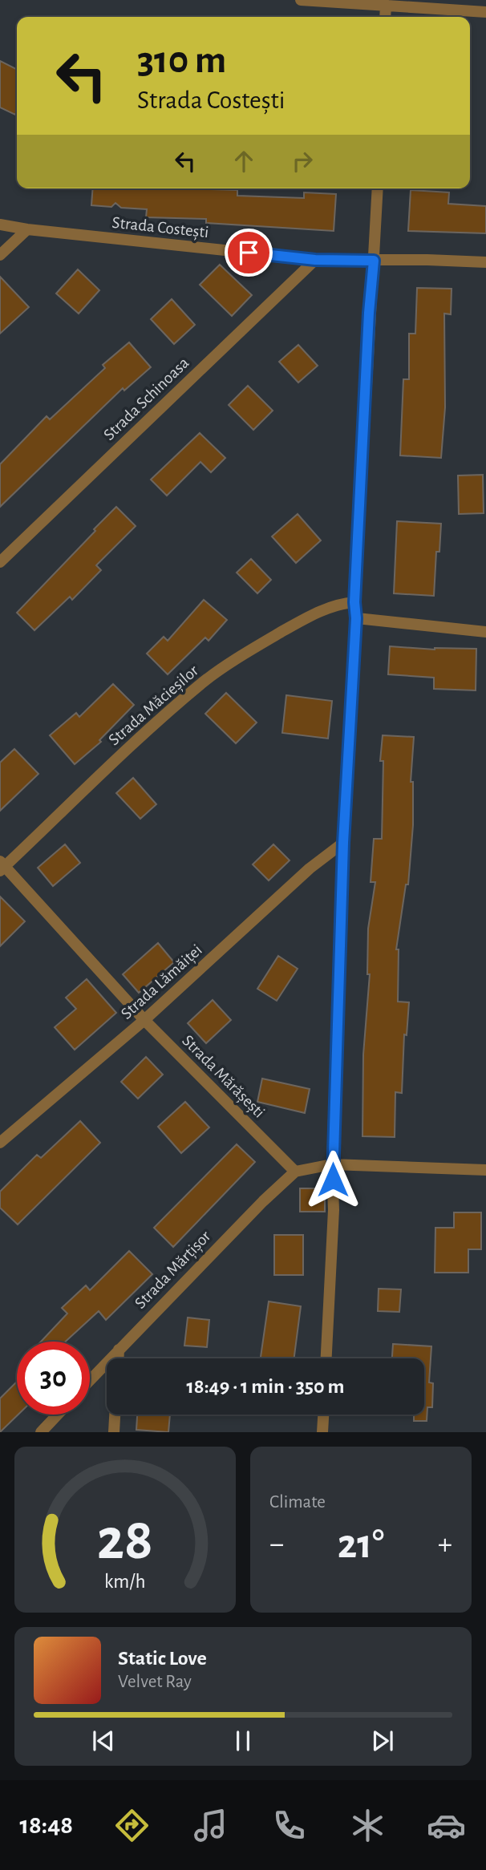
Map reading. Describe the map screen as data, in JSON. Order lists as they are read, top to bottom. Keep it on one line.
{"streets":{"street":["Strada Costești","Strada Schinoasa","Strada Măcieșilor","Strada Lămăiței","Strada Mărășești","Strada Mărțișor"]},"crossings":[["Strada Costești","Strada Schinoasa"],["Strada Măcieșilor","Strada Mărășești"],["Strada Lămăiței","Strada Mărășești"],["Strada Mărășești","Strada Mărțișor"]],"page":{"turn":["310 m","Strada Costești"],"limit":"30","trip":"18:49 · 1 min · 350 m","tile":"Climate","heat":["−","21°","+"],"song":["Static Love","Velvet Ray"],"tabs":"18:48","gauge":["28","km/h"]}}
